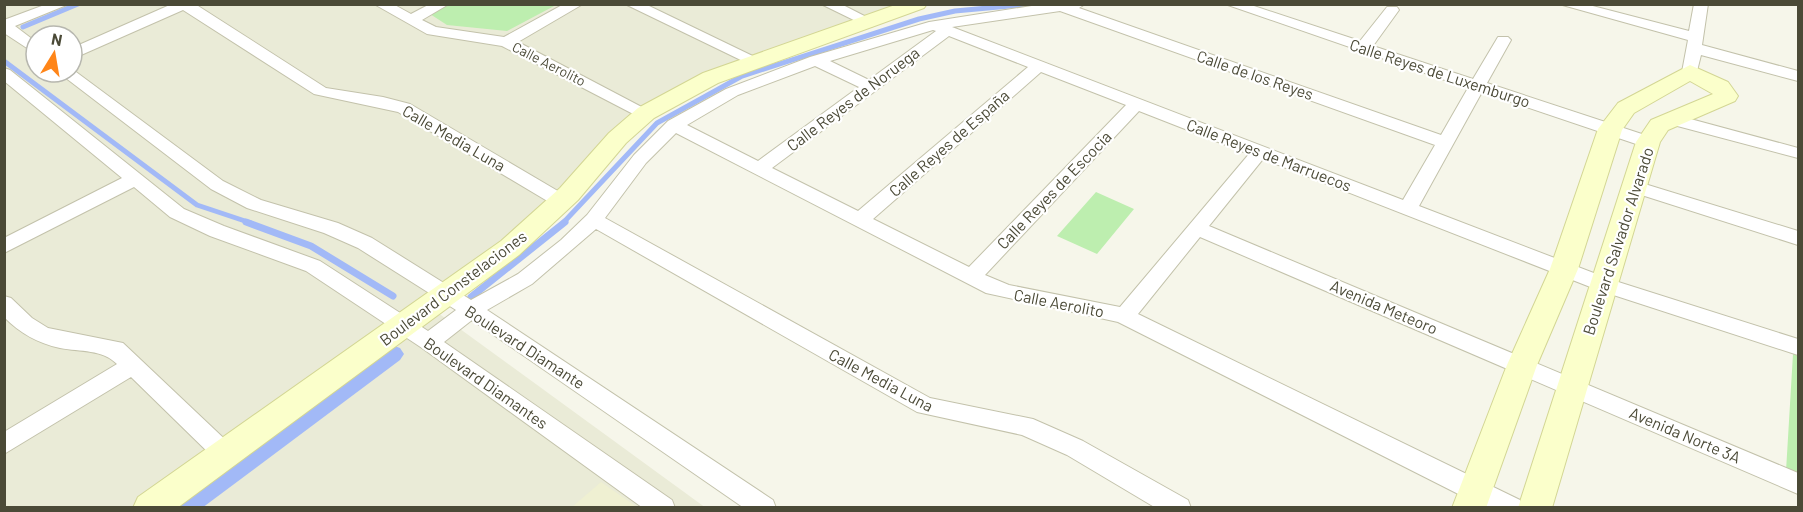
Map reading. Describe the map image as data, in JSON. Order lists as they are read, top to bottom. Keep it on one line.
{"streets":{"street":["Calle Aerolito","Calle Reyes de Luxemburgo","Calle de los Reyes","Calle Reyes de Noruega","Calle Media Luna","Calle Reyes de España","Calle Reyes de Marruecos","Calle Reyes de Escocia","Boulevard Salvador Alvarado","Boulevard Constelaciones","Avenida Meteoro","Boulevard Diamante","Boulevard Diamantes","Avenida Norte 3A"]},"crossings":[["Calle Aerolito","Calle Reyes de Noruega"],["Calle Aerolito","Calle Reyes de España"],["Calle Aerolito","Calle Reyes de Escocia"],["Calle Aerolito","Boulevard Constelaciones"],["Calle Reyes de Luxemburgo","Boulevard Salvador Alvarado"],["Calle de los Reyes","Boulevard Constelaciones"],["Calle Reyes de Noruega","Calle Reyes de Marruecos"],["Calle Reyes de Noruega","Boulevard Constelaciones"],["Calle Media Luna","Boulevard Constelaciones"],["Calle Reyes de España","Calle Reyes de Marruecos"],["Calle Reyes de Marruecos","Calle Reyes de Escocia"],["Calle Reyes de Marruecos","Boulevard Salvador Alvarado"],["Calle Reyes de Marruecos","Boulevard Constelaciones"],["Boulevard Salvador Alvarado","Avenida Meteoro"],["Boulevard Salvador Alvarado","Avenida Norte 3A"],["Boulevard Constelaciones","Boulevard Diamante"],["Boulevard Constelaciones","Boulevard Diamantes"],["Avenida Meteoro","Avenida Norte 3A"]],"north":"top"}
